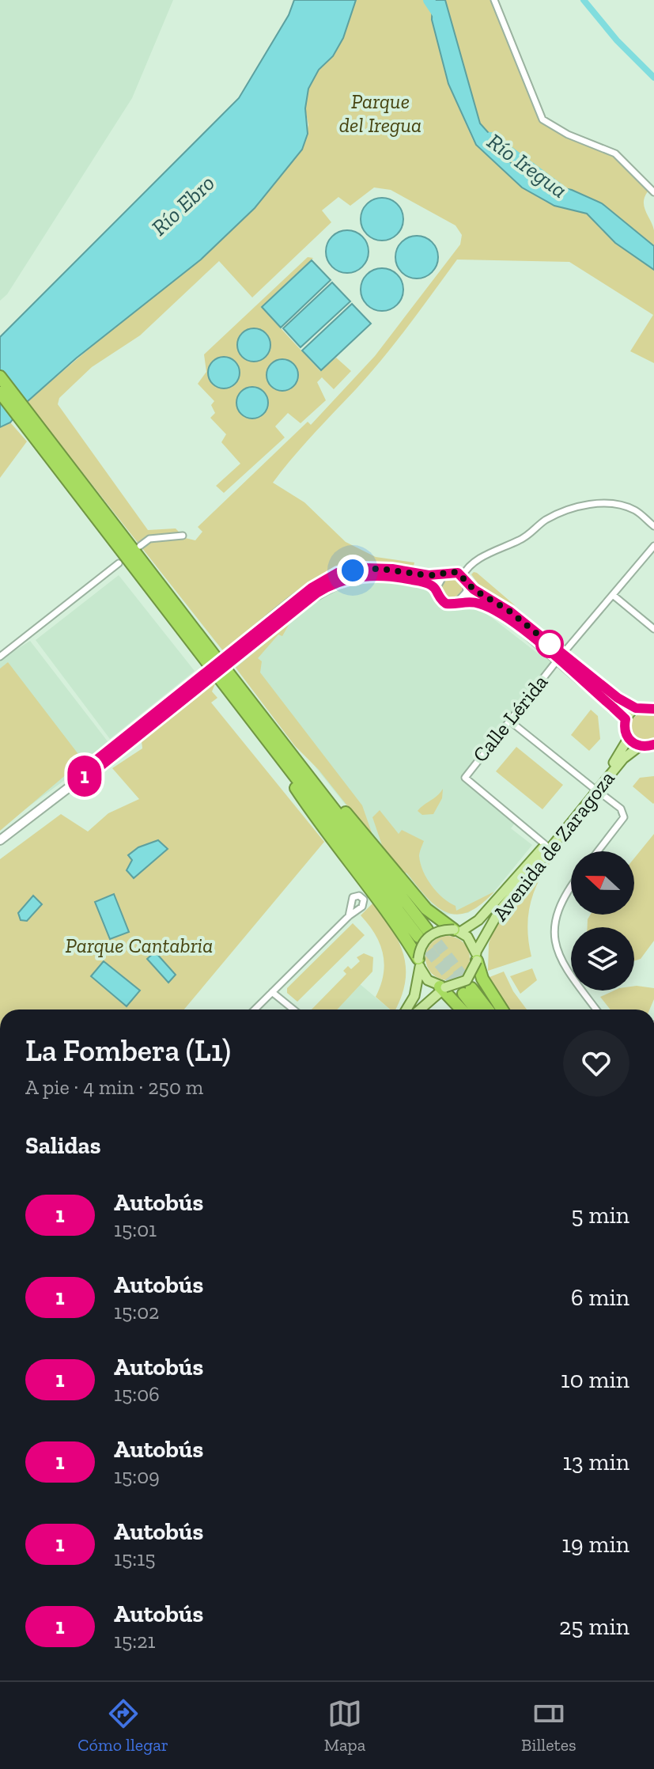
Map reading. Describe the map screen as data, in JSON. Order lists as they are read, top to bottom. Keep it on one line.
{"streets":{"main road":["Avenida de Zaragoza"],"street":["Calle Lérida"]},"crossings":[["Calle Lérida","Avenida de Zaragoza"]],"water":["Río Iregua","Río Ebro"],"parks":["Parque del Iregua","Parque Cantabria"],"lines":["bus line 1"],"north":"left","page":{"on_map":"1","heading":[["La Fombera (L1)","A pie · 4 min · 250 m"],"Salidas"],"list":[{"mark":"1","name":"Autobús","note":"15:01","value":"5 min"},{"mark":"1","name":"Autobús","note":"15:02","value":"6 min"},{"mark":"1","name":"Autobús","note":"15:06","value":"10 min"},{"mark":"1","name":"Autobús","note":"15:09","value":"13 min"},{"mark":"1","name":"Autobús","note":"15:15","value":"19 min"},{"mark":"1","name":"Autobús","note":"15:21","value":"25 min"}],"tabs":["Cómo llegar","Mapa","Billetes"]}}
